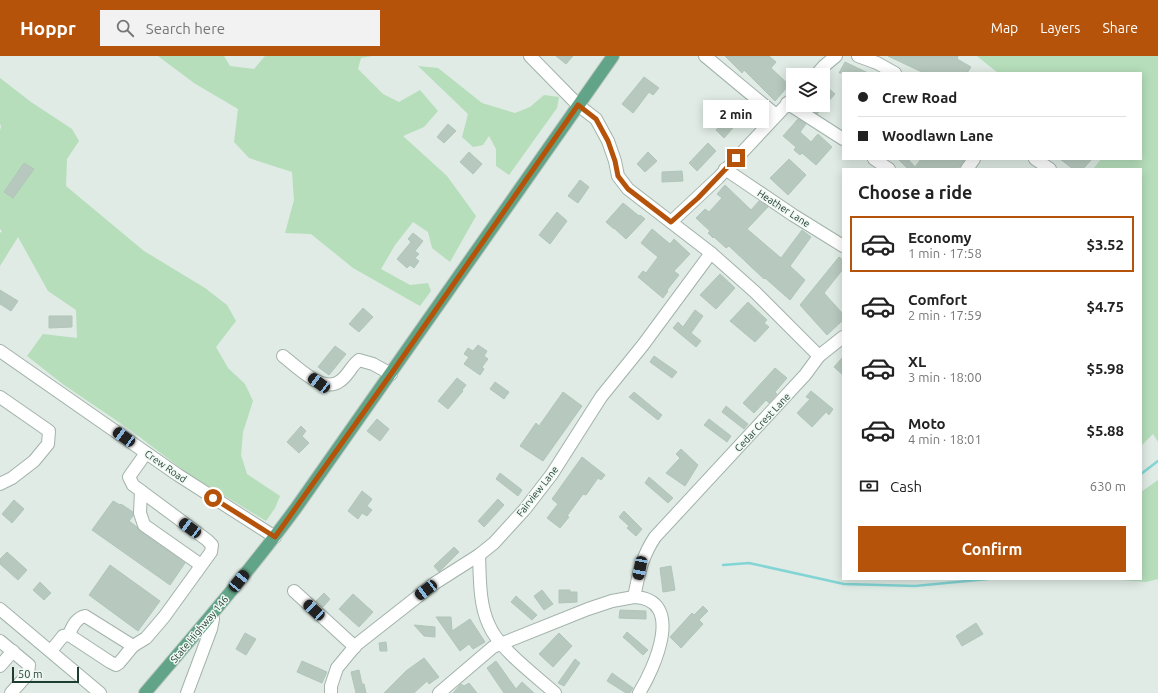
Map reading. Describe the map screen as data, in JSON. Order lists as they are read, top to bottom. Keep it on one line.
{"streets":{"main road":["State Highway 146"],"street":["Heather Lane","Cedar Crest Lane","Crew Road","Fairview Lane"]},"crossings":[["Crew Road","State Highway 146"]],"scale_bar":"50 m","page":{"header":"Hoppr","search":"Search here","nav":["Map","Layers","Share"],"banner":["Crew Road","Woodlawn Lane"],"bubble":"2 min","heading":"Choose a ride","list":[{"name":"Economy","note":"1 min · 17:58","value":"$3.52"},{"name":"Comfort","note":"2 min · 17:59","value":"$4.75"},{"name":"XL","note":"3 min · 18:00","value":"$5.98"},{"name":"Moto","note":"4 min · 18:01","value":"$5.88"}],"pay":["Cash","630 m"],"buttons":"Confirm","scale":"50 m"}}
